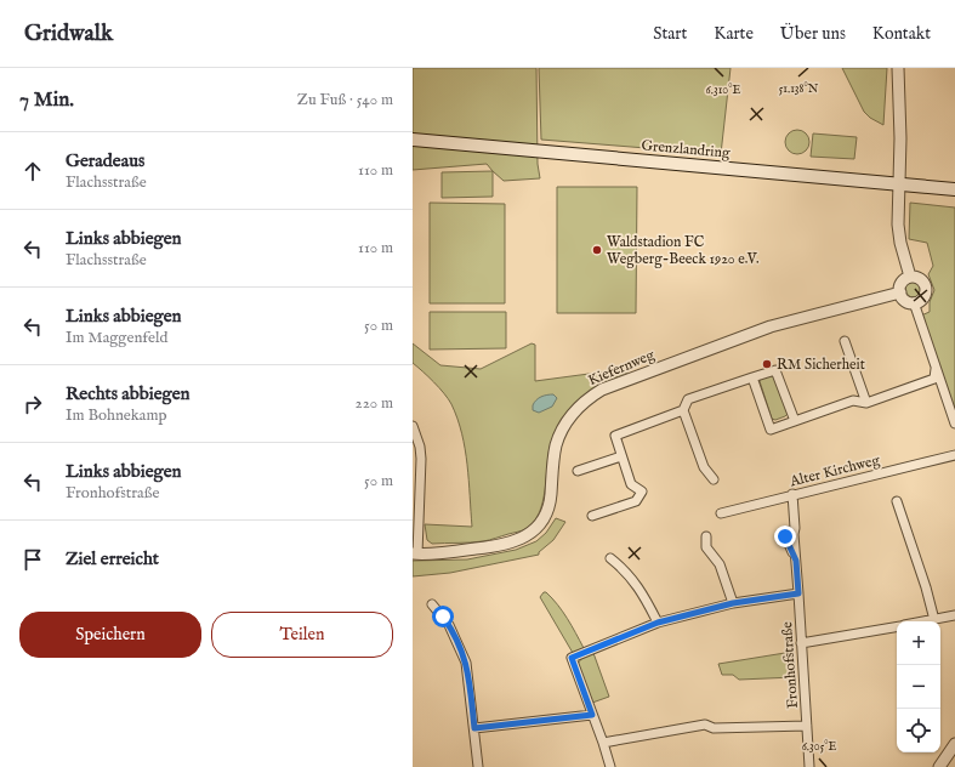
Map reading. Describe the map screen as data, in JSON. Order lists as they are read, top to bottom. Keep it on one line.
{"streets":{"main road":["Grenzlandring"],"street":["Kiefernweg","Alter Kirchweg","Fronhofstraße"]},"crossings":[["Alter Kirchweg","Fronhofstraße"]],"places":["Waldstadion FC Wegberg-Beeck 1920 e.V.","RM Sicherheit"],"page":{"header":"Gridwalk","nav":["Start","Karte","Über uns","Kontakt"],"heading":["7 Min.","Zu Fuß · 540 m"],"list":[["Geradeaus","Flachsstraße","110 m"],["Links abbiegen","Flachsstraße","110 m"],["Links abbiegen","Im Maggenfeld","50 m"],["Rechts abbiegen","Im Bohnekamp","220 m"],["Links abbiegen","Fronhofstraße","50 m"],"Ziel erreicht"],"buttons":["Speichern","Teilen"],"map_buttons":["+","−"]},"coordinates":["51.138°N","6.310°E","6.305°E"]}
